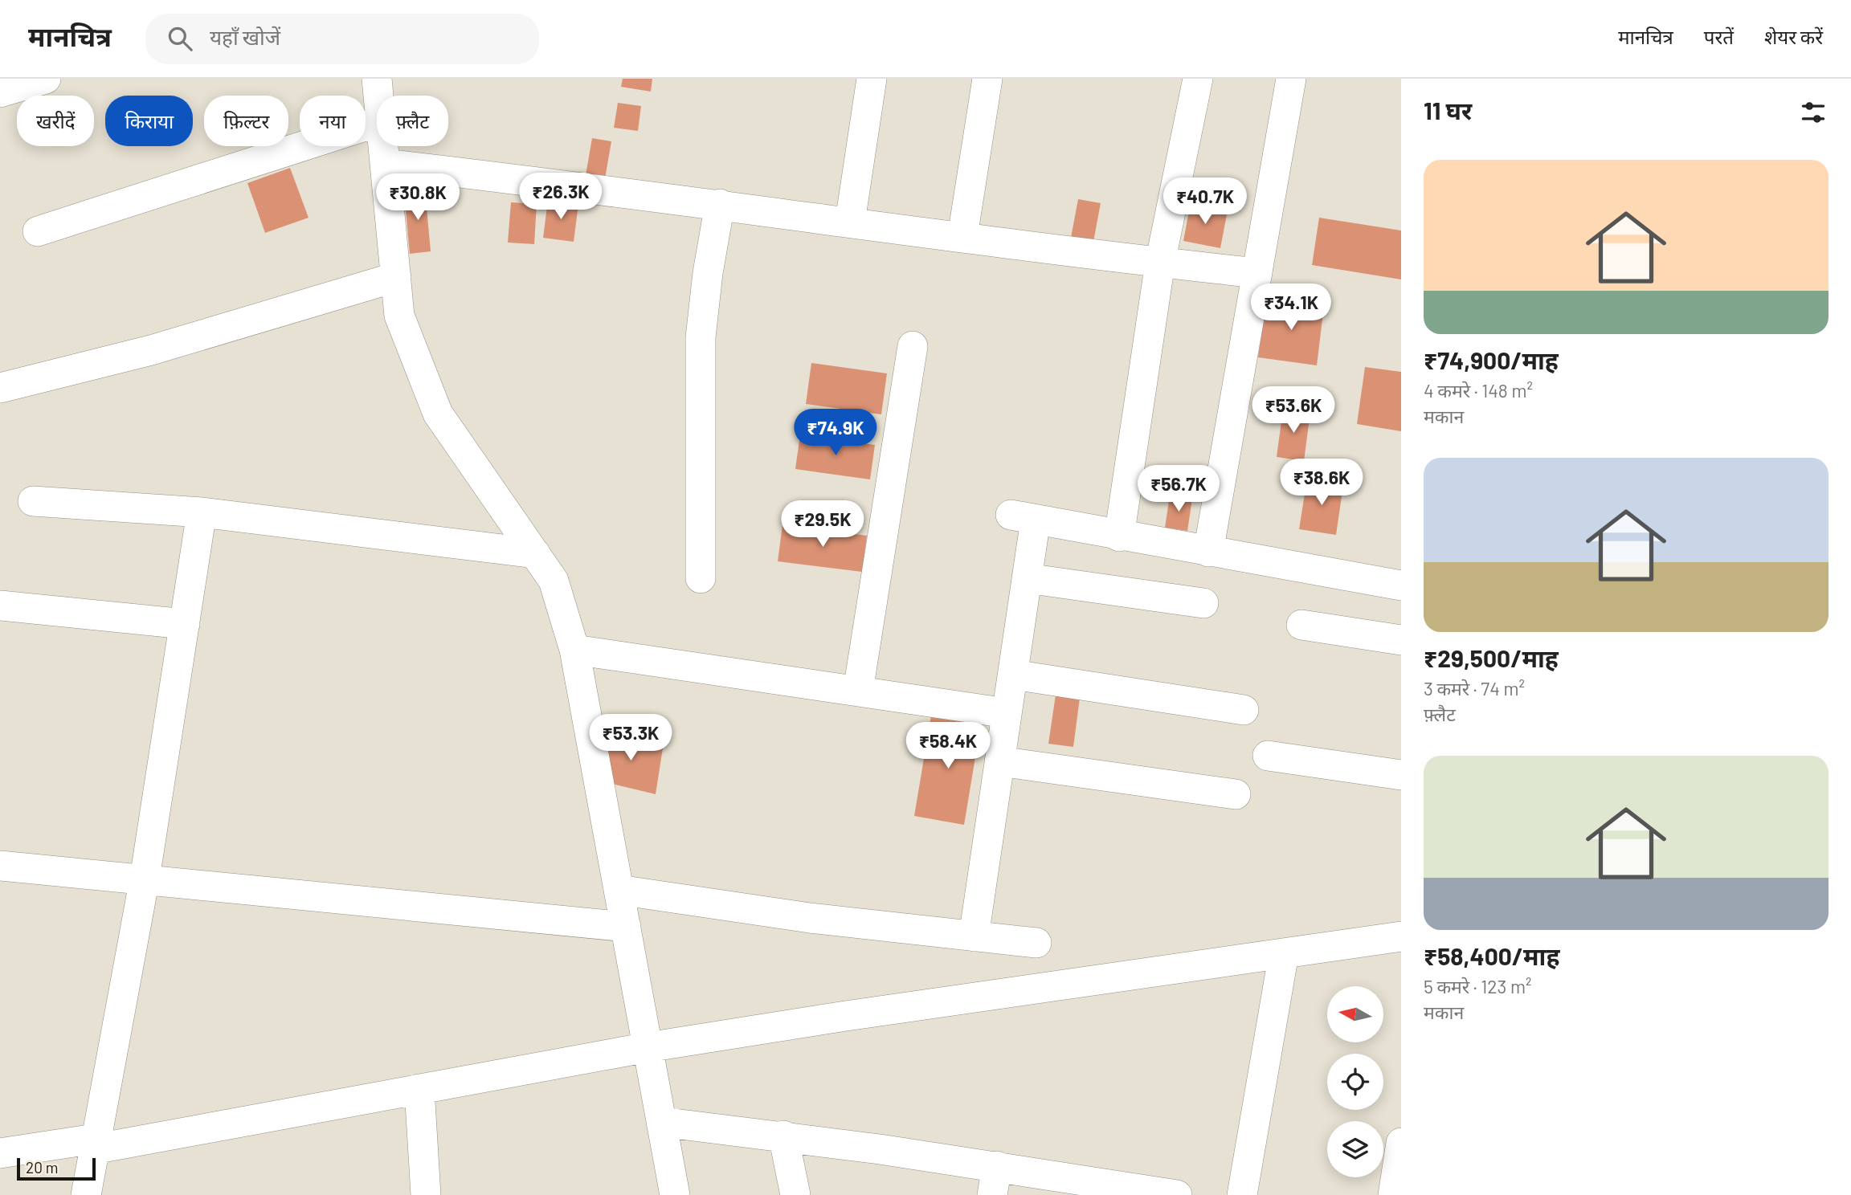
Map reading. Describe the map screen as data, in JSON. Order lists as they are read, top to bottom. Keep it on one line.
{"scale_bar":"20 m","north":"left","page":{"header":"मानचित्र","search":"यहाँ खोजें","nav":["मानचित्र","परतें","शेयर करें"],"heading":"11 घर","chip":["खरीदें","किराया","फ़िल्टर","नया","फ़्लैट"],"list":[{"name":"₹74,900/माह","note":"4 कमरे · 148 m² · मकान"},{"name":"₹29,500/माह","note":"3 कमरे · 74 m² · फ़्लैट"},{"name":"₹58,400/माह","note":"5 कमरे · 123 m² · मकान"}],"price":["₹26.3K","₹30.8K","₹40.7K","₹34.1K","₹53.6K","₹74.9K","₹38.6K","₹56.7K","₹29.5K","₹53.3K","₹58.4K"],"scale":"20 m"}}
